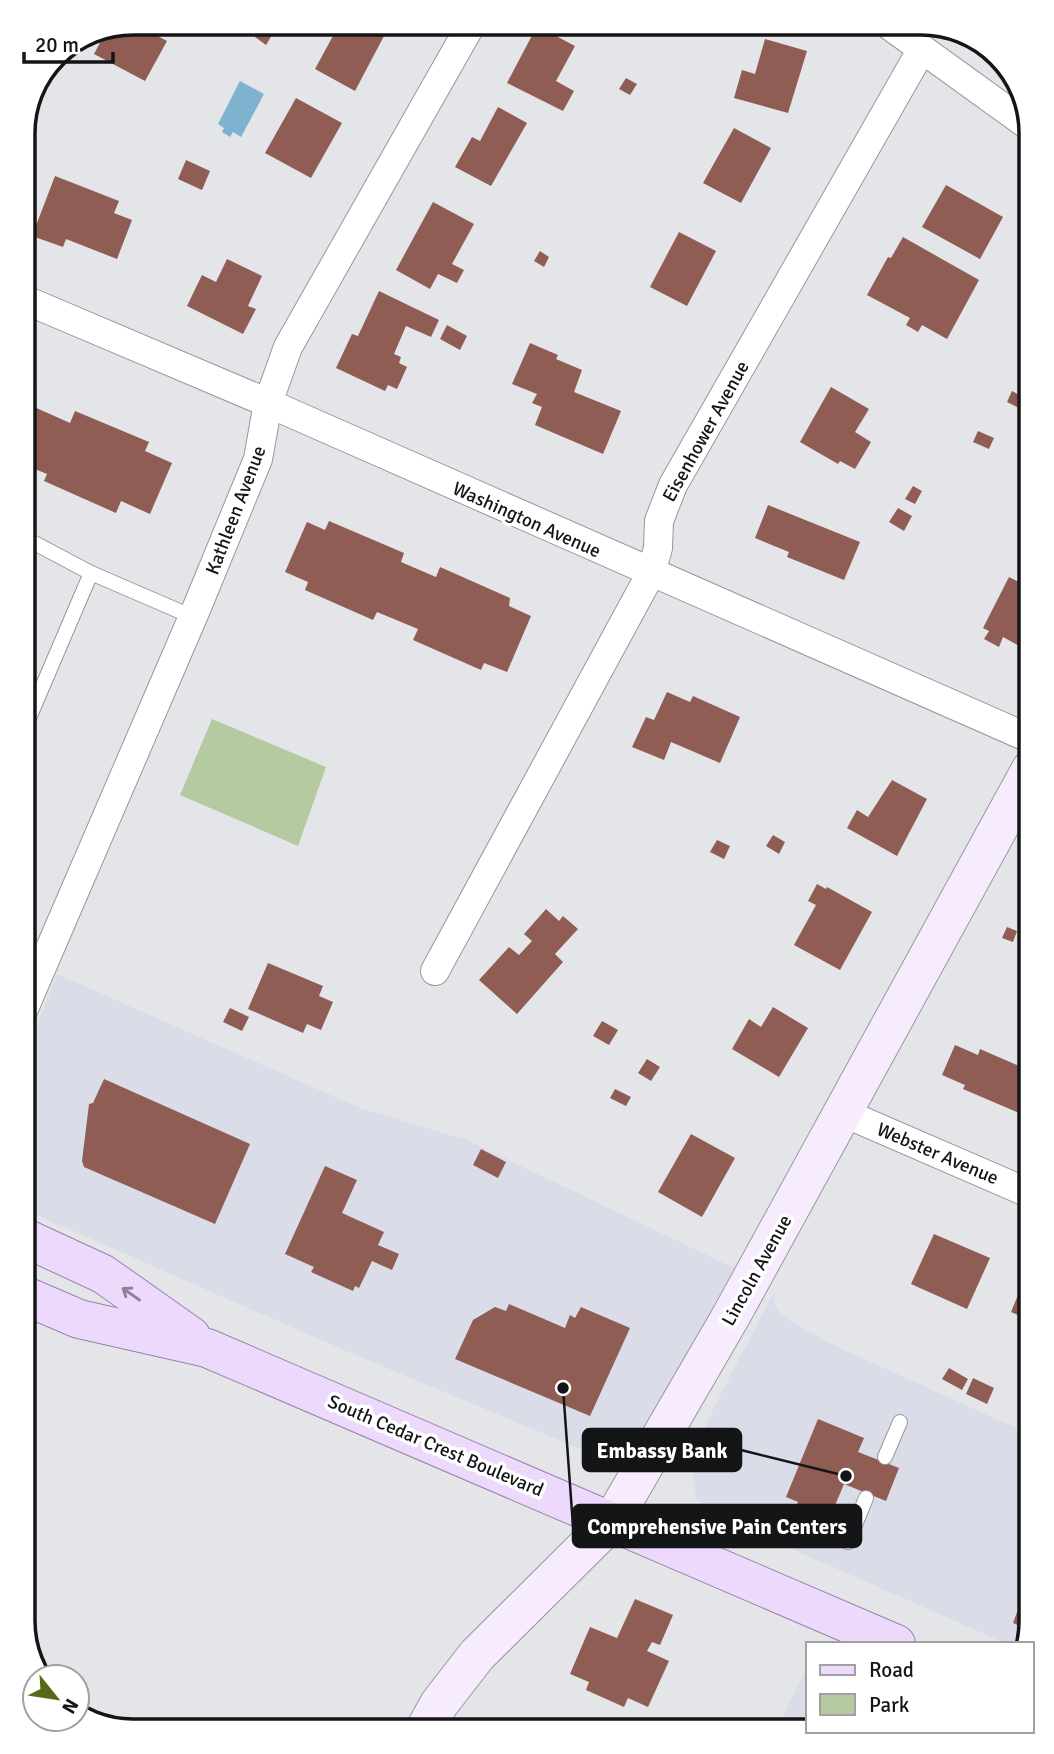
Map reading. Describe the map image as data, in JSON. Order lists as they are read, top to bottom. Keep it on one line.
{"streets":{"main road":["South Cedar Crest Boulevard"],"street":["Eisenhower Avenue","Kathleen Avenue","Washington Avenue","Webster Avenue","Lincoln Avenue"]},"crossings":[["Eisenhower Avenue","Washington Avenue"],["Kathleen Avenue","Washington Avenue"],["Webster Avenue","Lincoln Avenue"],["Lincoln Avenue","South Cedar Crest Boulevard"]],"places":["Comprehensive Pain Centers","Embassy Bank"],"legend":["Road","Park"],"scale_bar":"20 m","north":"bottom right"}
